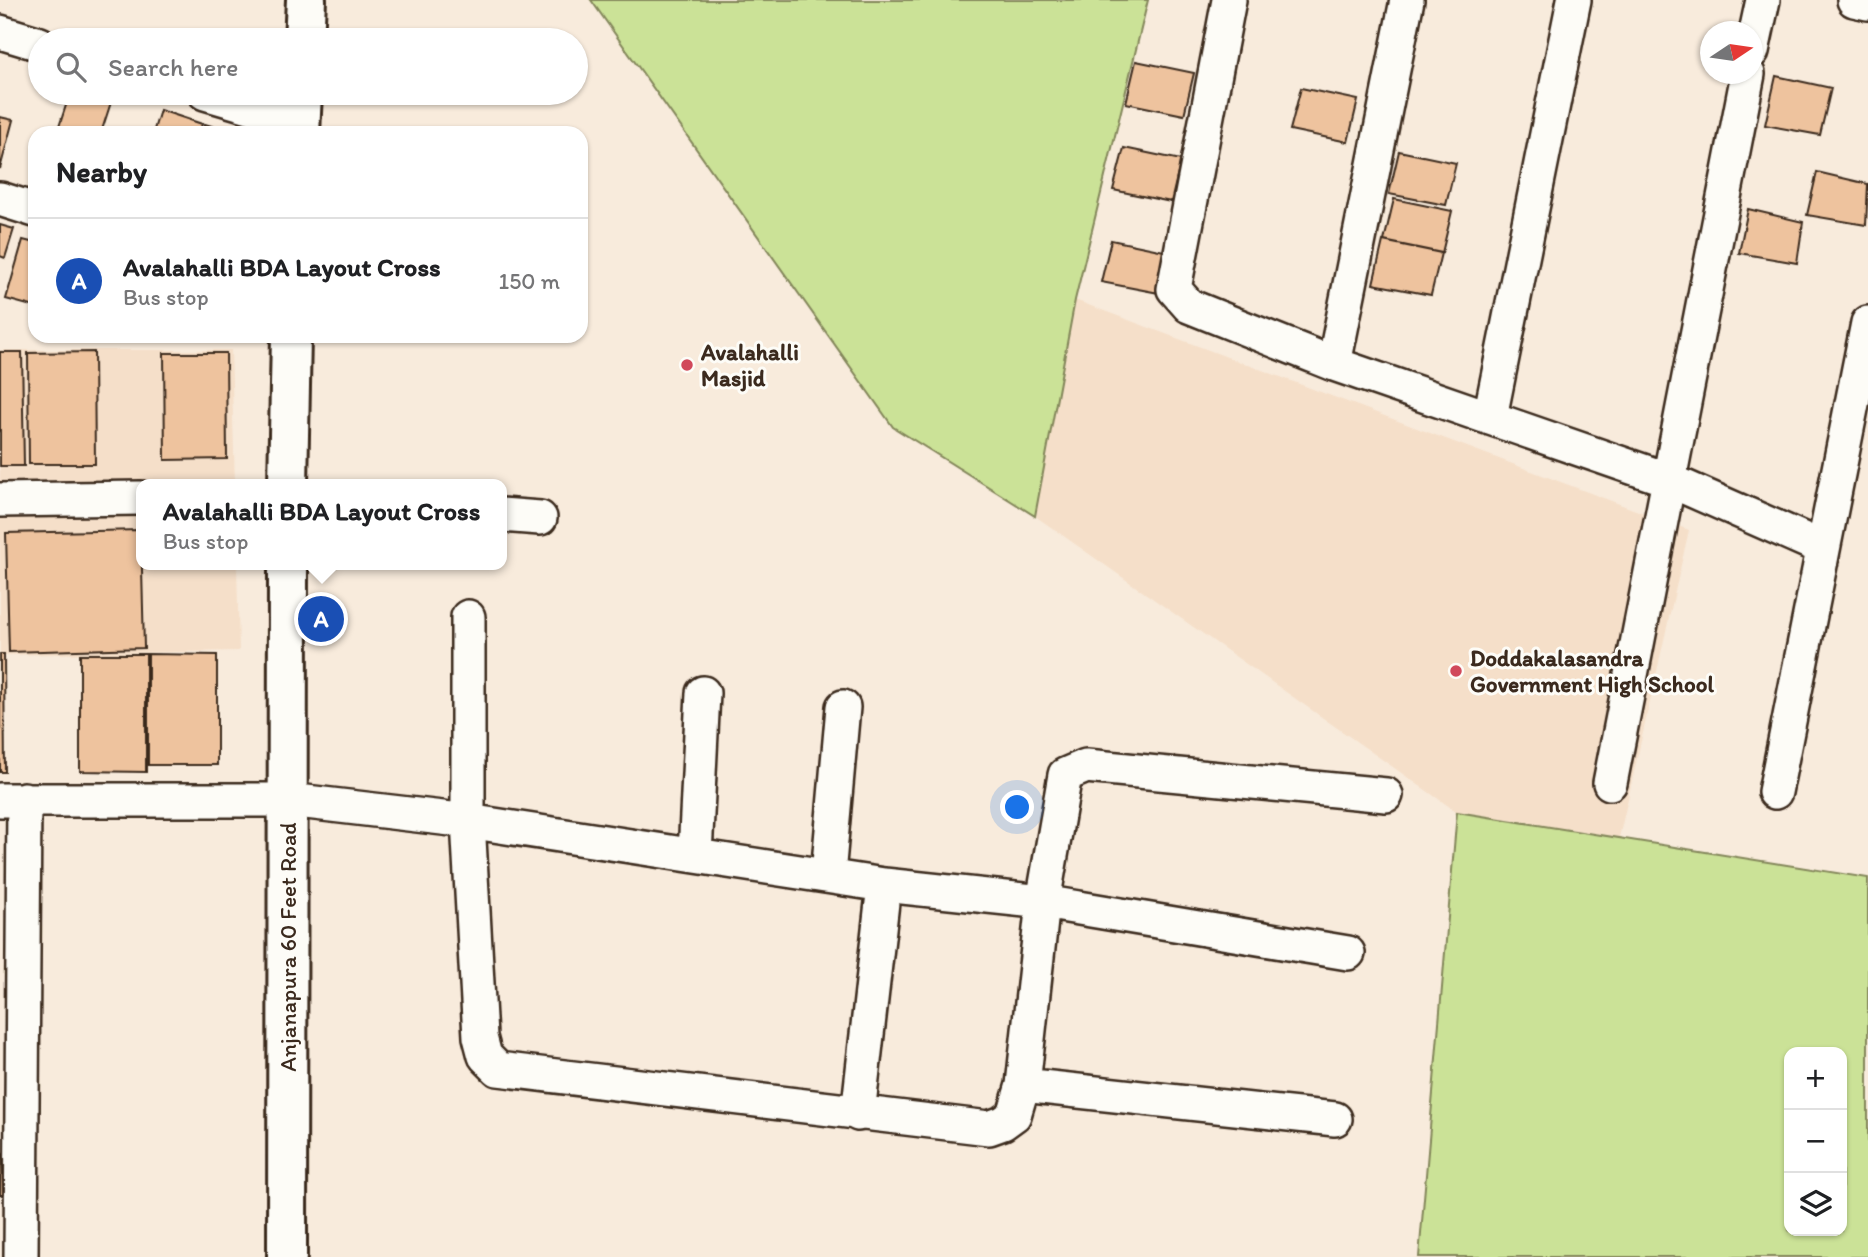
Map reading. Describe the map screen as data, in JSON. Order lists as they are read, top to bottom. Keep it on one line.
{"streets":{"street":["Anjanapura 60 Feet Road"]},"places":["Avalahalli Masjid","Doddakalasandra Government High School"],"north":"right","page":{"search":"Search here","heading":"Nearby","list":[{"mark":"A","name":"Avalahalli BDA Layout Cross","note":"Bus stop","value":"150 m"}],"popup":["Avalahalli BDA Layout Cross","Bus stop"],"pins":"A","map_buttons":["+","−"]}}
